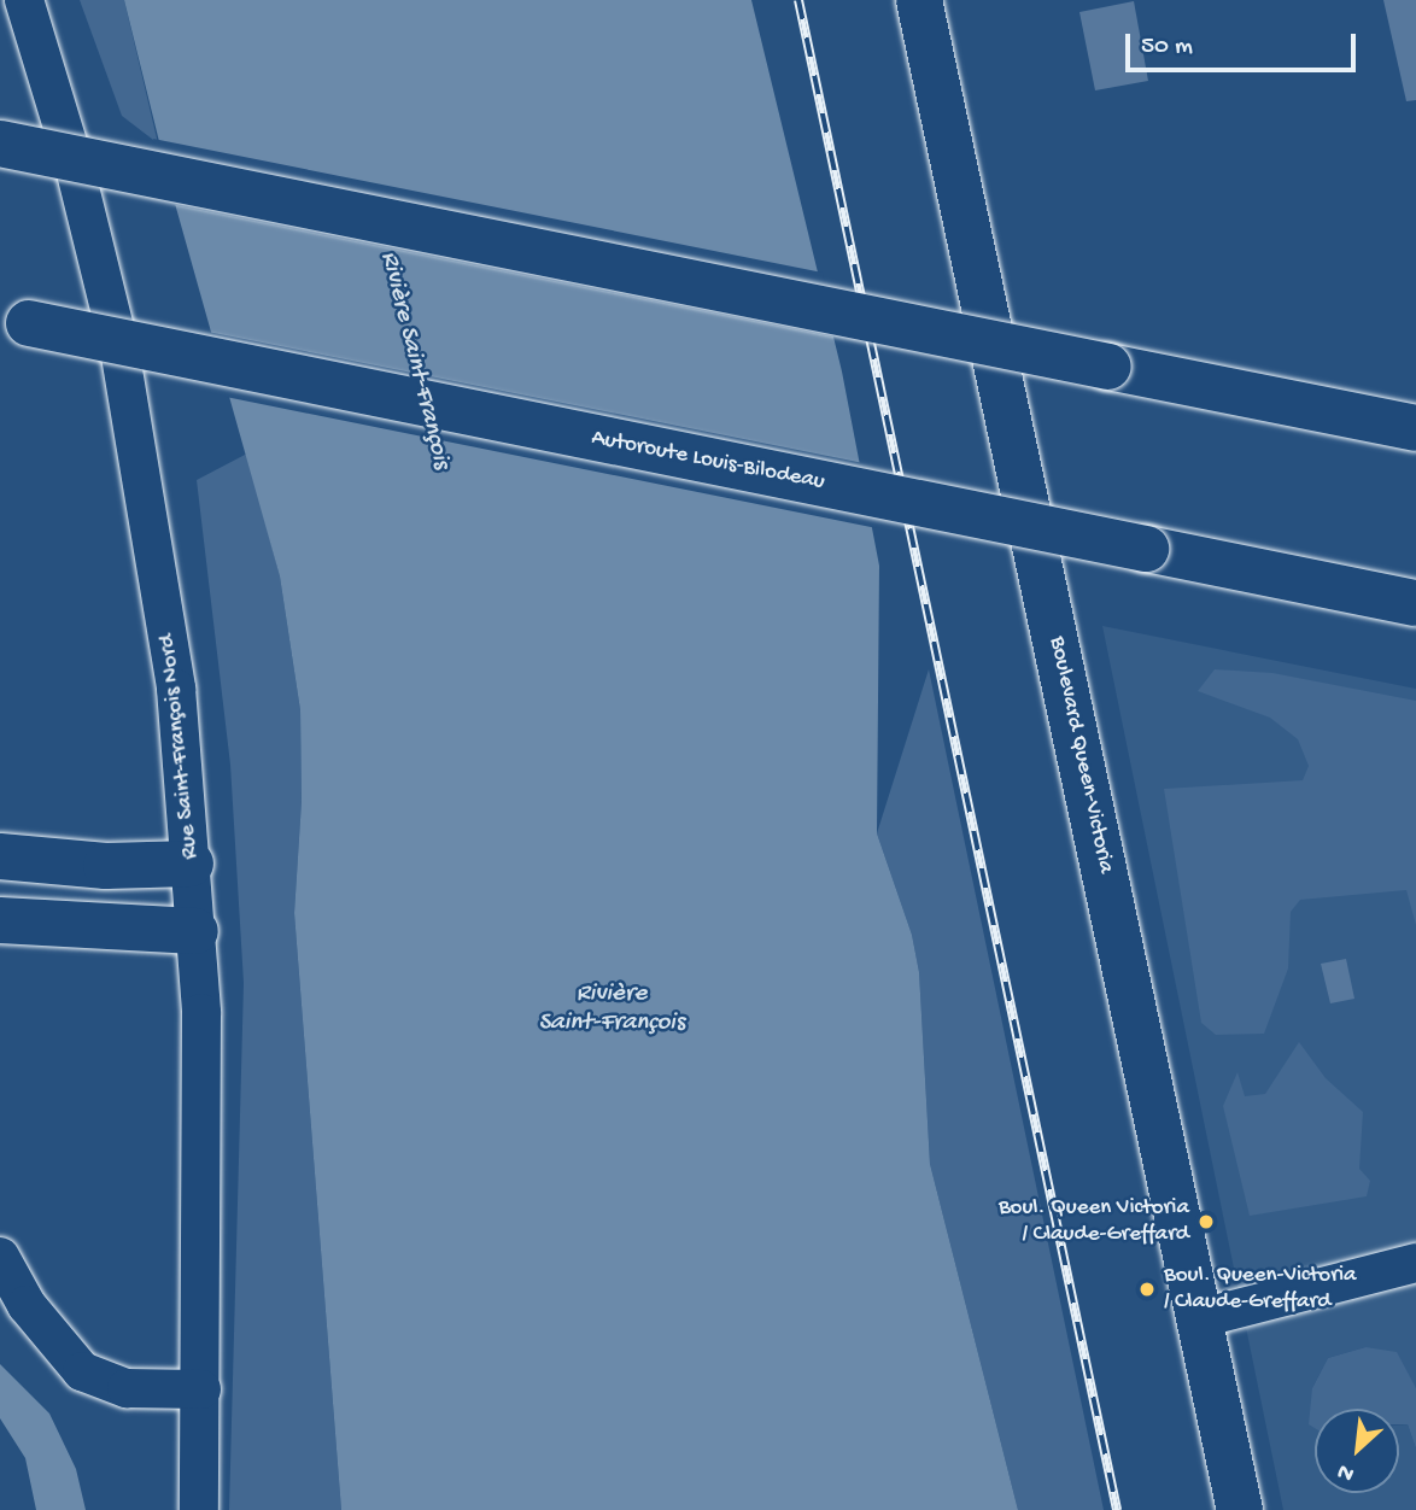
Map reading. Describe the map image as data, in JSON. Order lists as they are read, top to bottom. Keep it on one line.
{"streets":{"main road":["Autoroute Louis-Bilodeau","Boulevard Queen-Victoria"],"street":["Rue Saint-François Nord"]},"water":["Rivière Saint-François"],"places":["Boul. Queen Victoria / Claude-Greffard","Boul. Queen-Victoria / Claude-Greffard"],"scale_bar":"50 m","north":"bottom left"}
